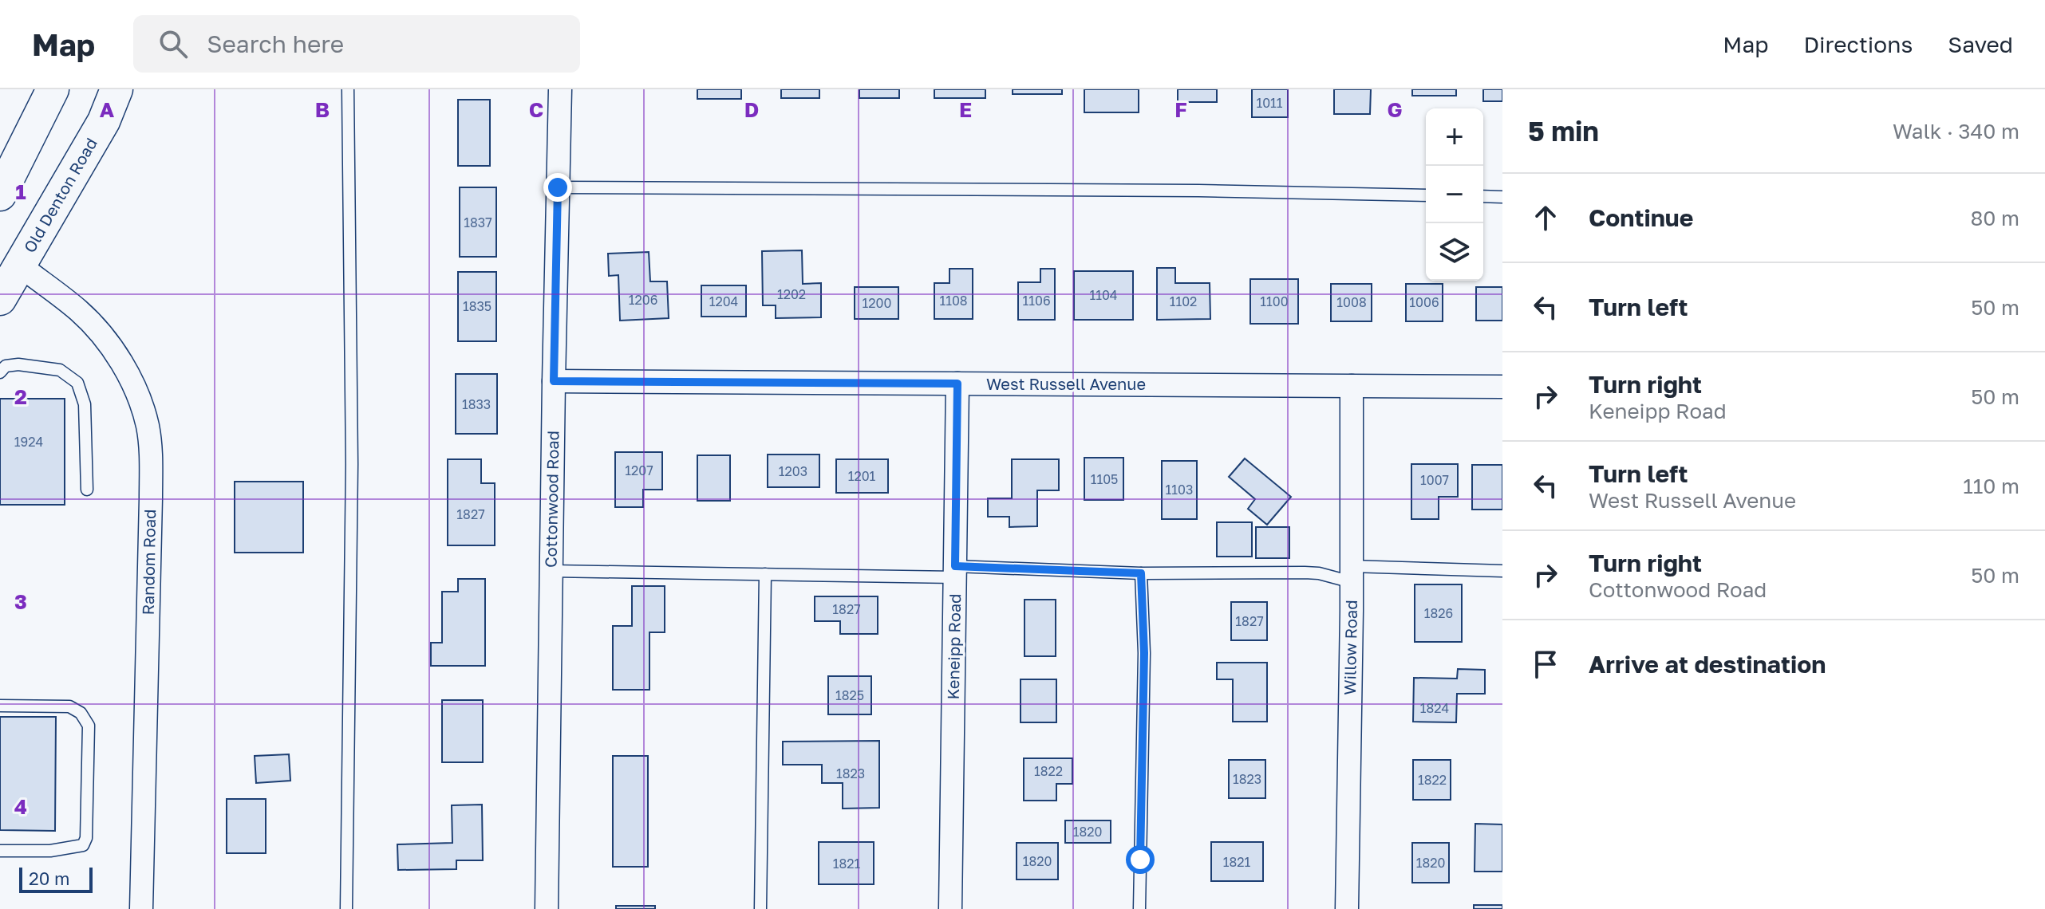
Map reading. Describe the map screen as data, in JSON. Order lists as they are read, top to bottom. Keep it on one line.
{"streets":{"main road":["Old Denton Road"],"street":["West Russell Avenue","Cottonwood Road","Random Road","Keneipp Road","Willow Road"]},"crossings":[["Old Denton Road","Random Road"],["West Russell Avenue","Cottonwood Road"],["West Russell Avenue","Keneipp Road"],["West Russell Avenue","Willow Road"]],"house_numbers":["1011","1837","1202","1104","1206","1108","1106","1204","1102","1100","1008","1006","1200","1835","1833","1924","1207","1203","1201","1105","1007","1103","1827","1827","1826","1827","1825","1824","1822","1823","1823","1822","1820","1820","1821","1820","1821"],"scale_bar":"20 m","page":{"header":"Map","search":"Search here","nav":["Map","Directions","Saved"],"heading":["5 min","Walk · 340 m"],"map_buttons":["+","−"],"list":[["Continue","80 m"],["Turn left","50 m"],["Turn right","Keneipp Road","50 m"],["Turn left","West Russell Avenue","110 m"],["Turn right","Cottonwood Road","50 m"],"Arrive at destination"],"scale":"20 m"},"grid":{"columns":["A","B","C","D","E","F","G"],"rows":["1","2","3","4"]}}
